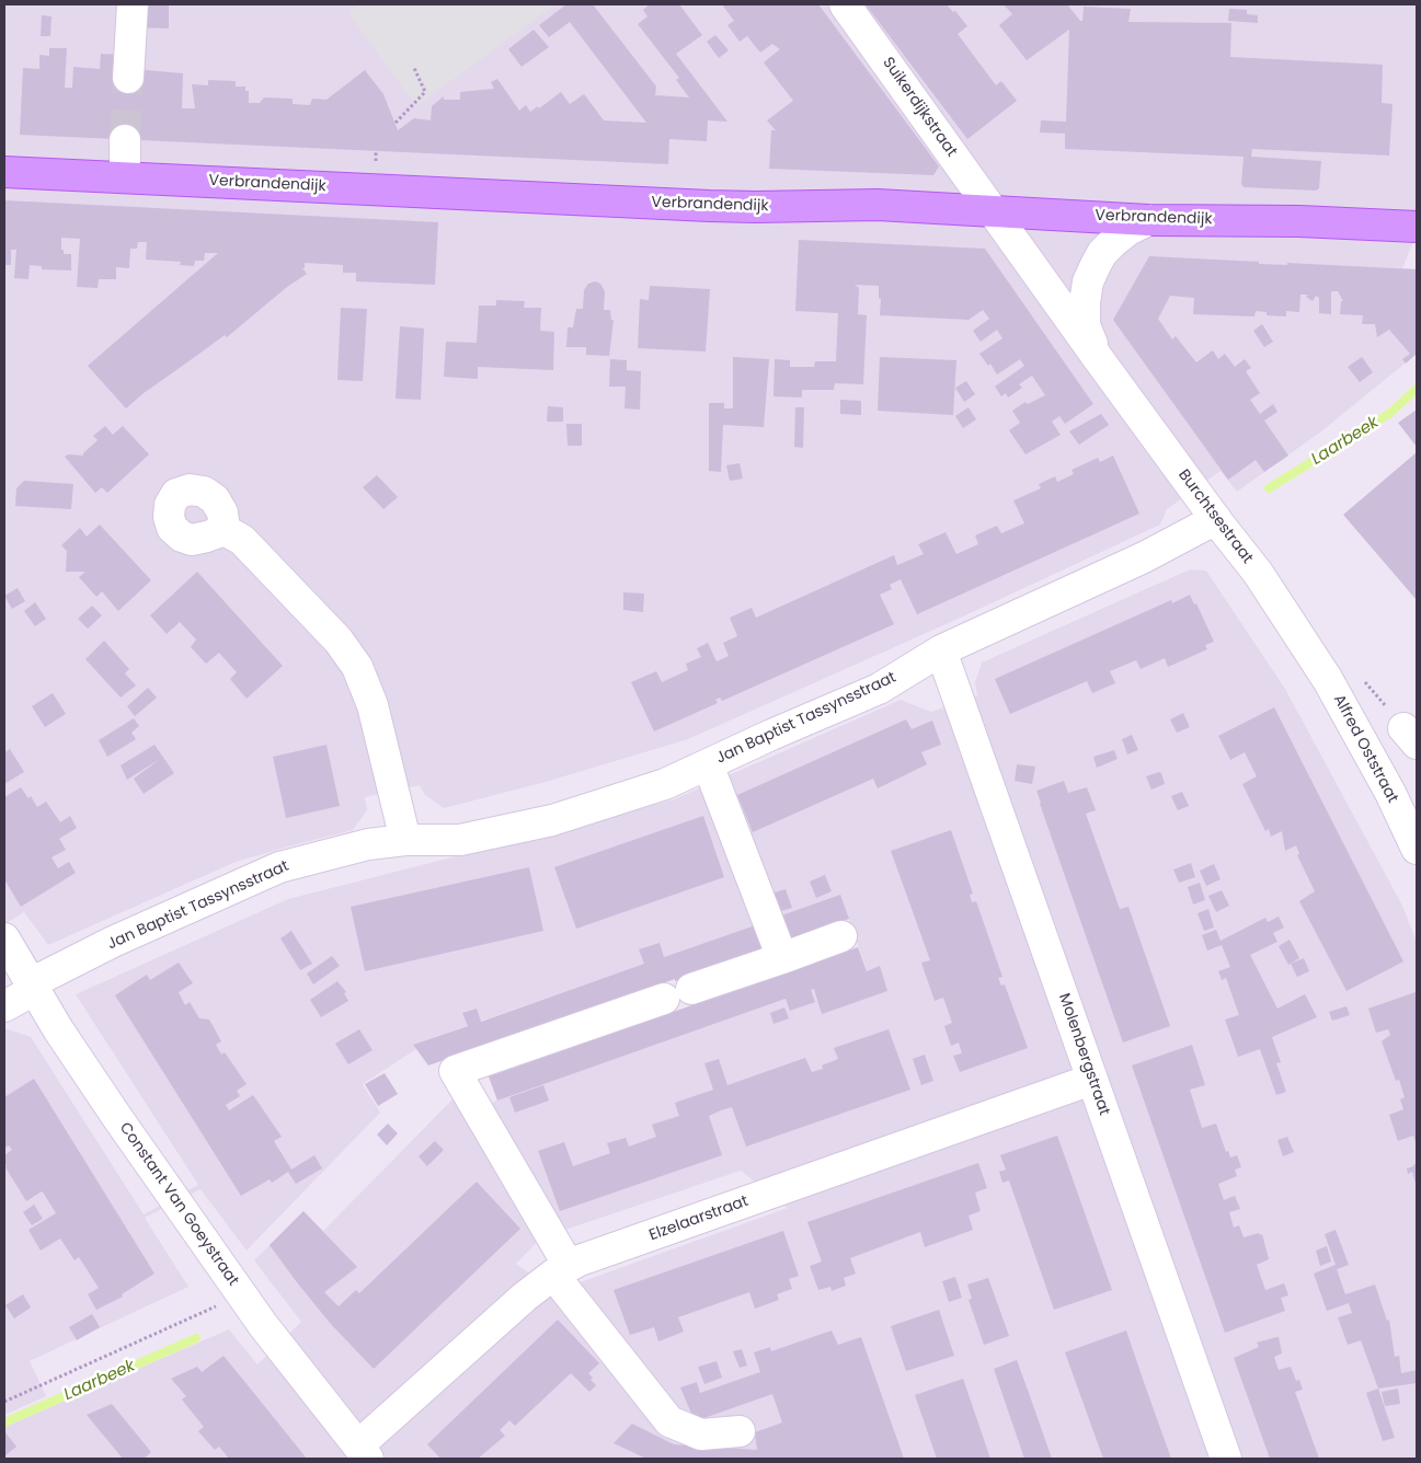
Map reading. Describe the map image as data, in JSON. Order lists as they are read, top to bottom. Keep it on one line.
{"streets":{"main road":["Verbrandendijk"],"street":["Suikerdijkstraat","Burchtsestraat","Jan Baptist Tassynsstraat","Alfred Oststraat","Molenbergstraat","Constant Van Goeystraat","Elzelaarstraat"]},"crossings":[["Suikerdijkstraat","Verbrandendijk"],["Suikerdijkstraat","Burchtsestraat"],["Verbrandendijk","Burchtsestraat"],["Burchtsestraat","Jan Baptist Tassynsstraat"],["Burchtsestraat","Alfred Oststraat"],["Jan Baptist Tassynsstraat","Molenbergstraat"],["Jan Baptist Tassynsstraat","Constant Van Goeystraat"],["Molenbergstraat","Elzelaarstraat"],["Constant Van Goeystraat","Elzelaarstraat"]],"water":["Laarbeek"]}
